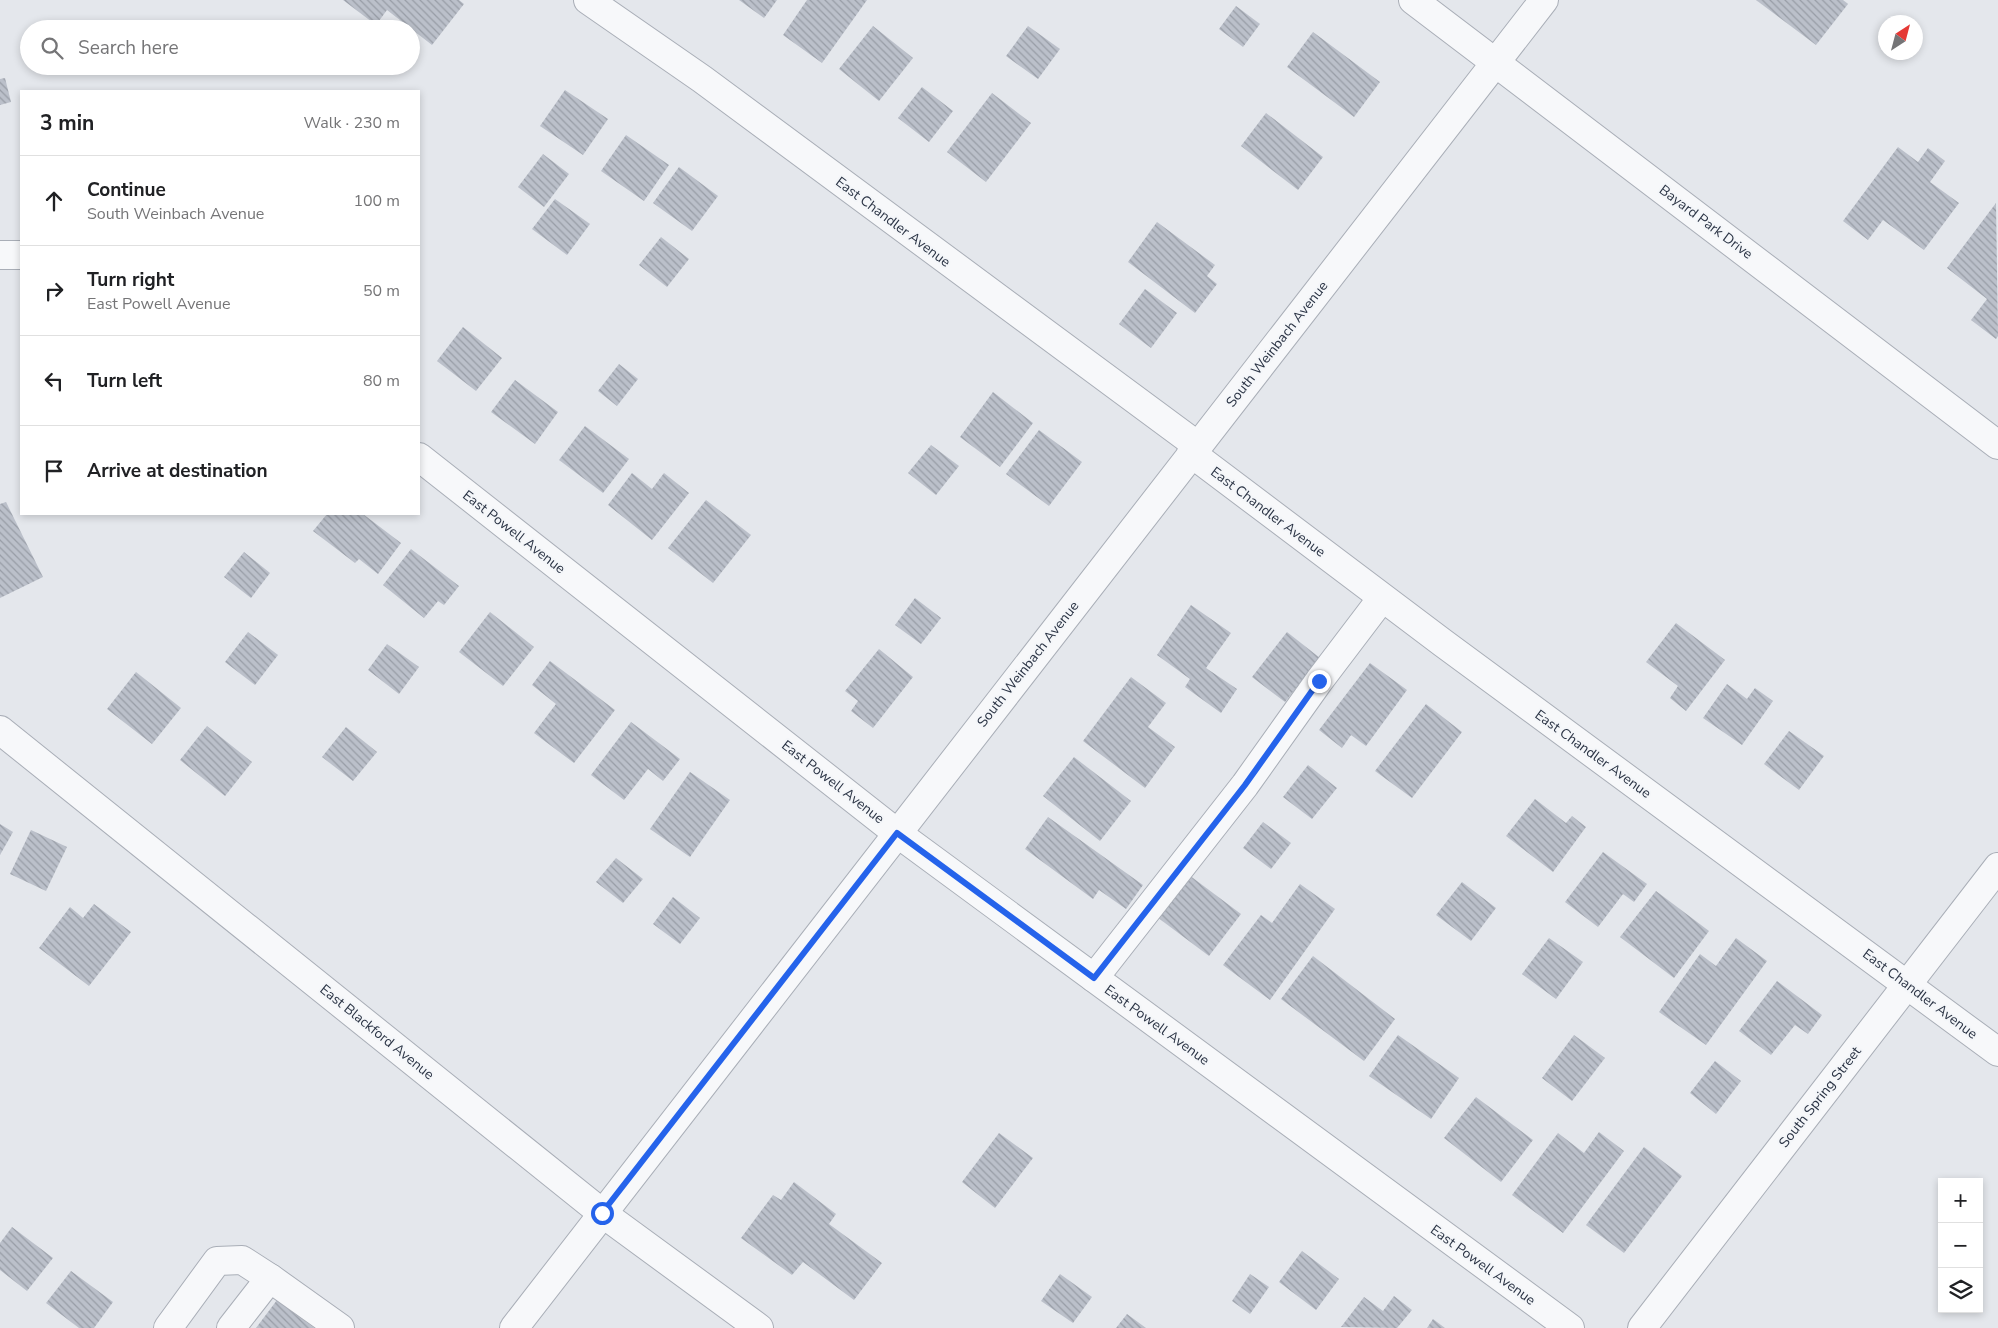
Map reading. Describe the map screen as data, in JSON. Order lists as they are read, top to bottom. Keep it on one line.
{"streets":{"street":["East Chandler Avenue","Bayard Park Drive","South Weinbach Avenue","East Powell Avenue","East Blackford Avenue","South Spring Street"]},"crossings":[["East Chandler Avenue","South Weinbach Avenue"],["East Chandler Avenue","South Spring Street"],["Bayard Park Drive","South Weinbach Avenue"],["South Weinbach Avenue","East Powell Avenue"],["South Weinbach Avenue","East Blackford Avenue"]],"north":"top right","page":{"search":"Search here","heading":["3 min","Walk · 230 m"],"list":[["Continue","South Weinbach Avenue","100 m"],["Turn right","East Powell Avenue","50 m"],["Turn left","80 m"],"Arrive at destination"],"map_buttons":["+","−"]}}
